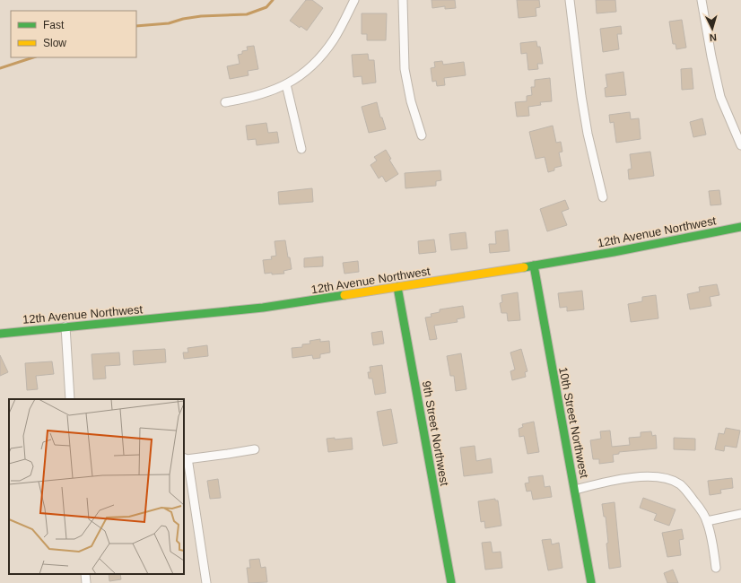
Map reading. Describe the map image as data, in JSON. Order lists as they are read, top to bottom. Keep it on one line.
{"streets":{"main road":["12th Avenue Northwest","10th Street Northwest","9th Street Northwest"]},"crossings":[["12th Avenue Northwest","10th Street Northwest"],["12th Avenue Northwest","9th Street Northwest"]],"legend":["Fast","Slow"],"north":"bottom"}
